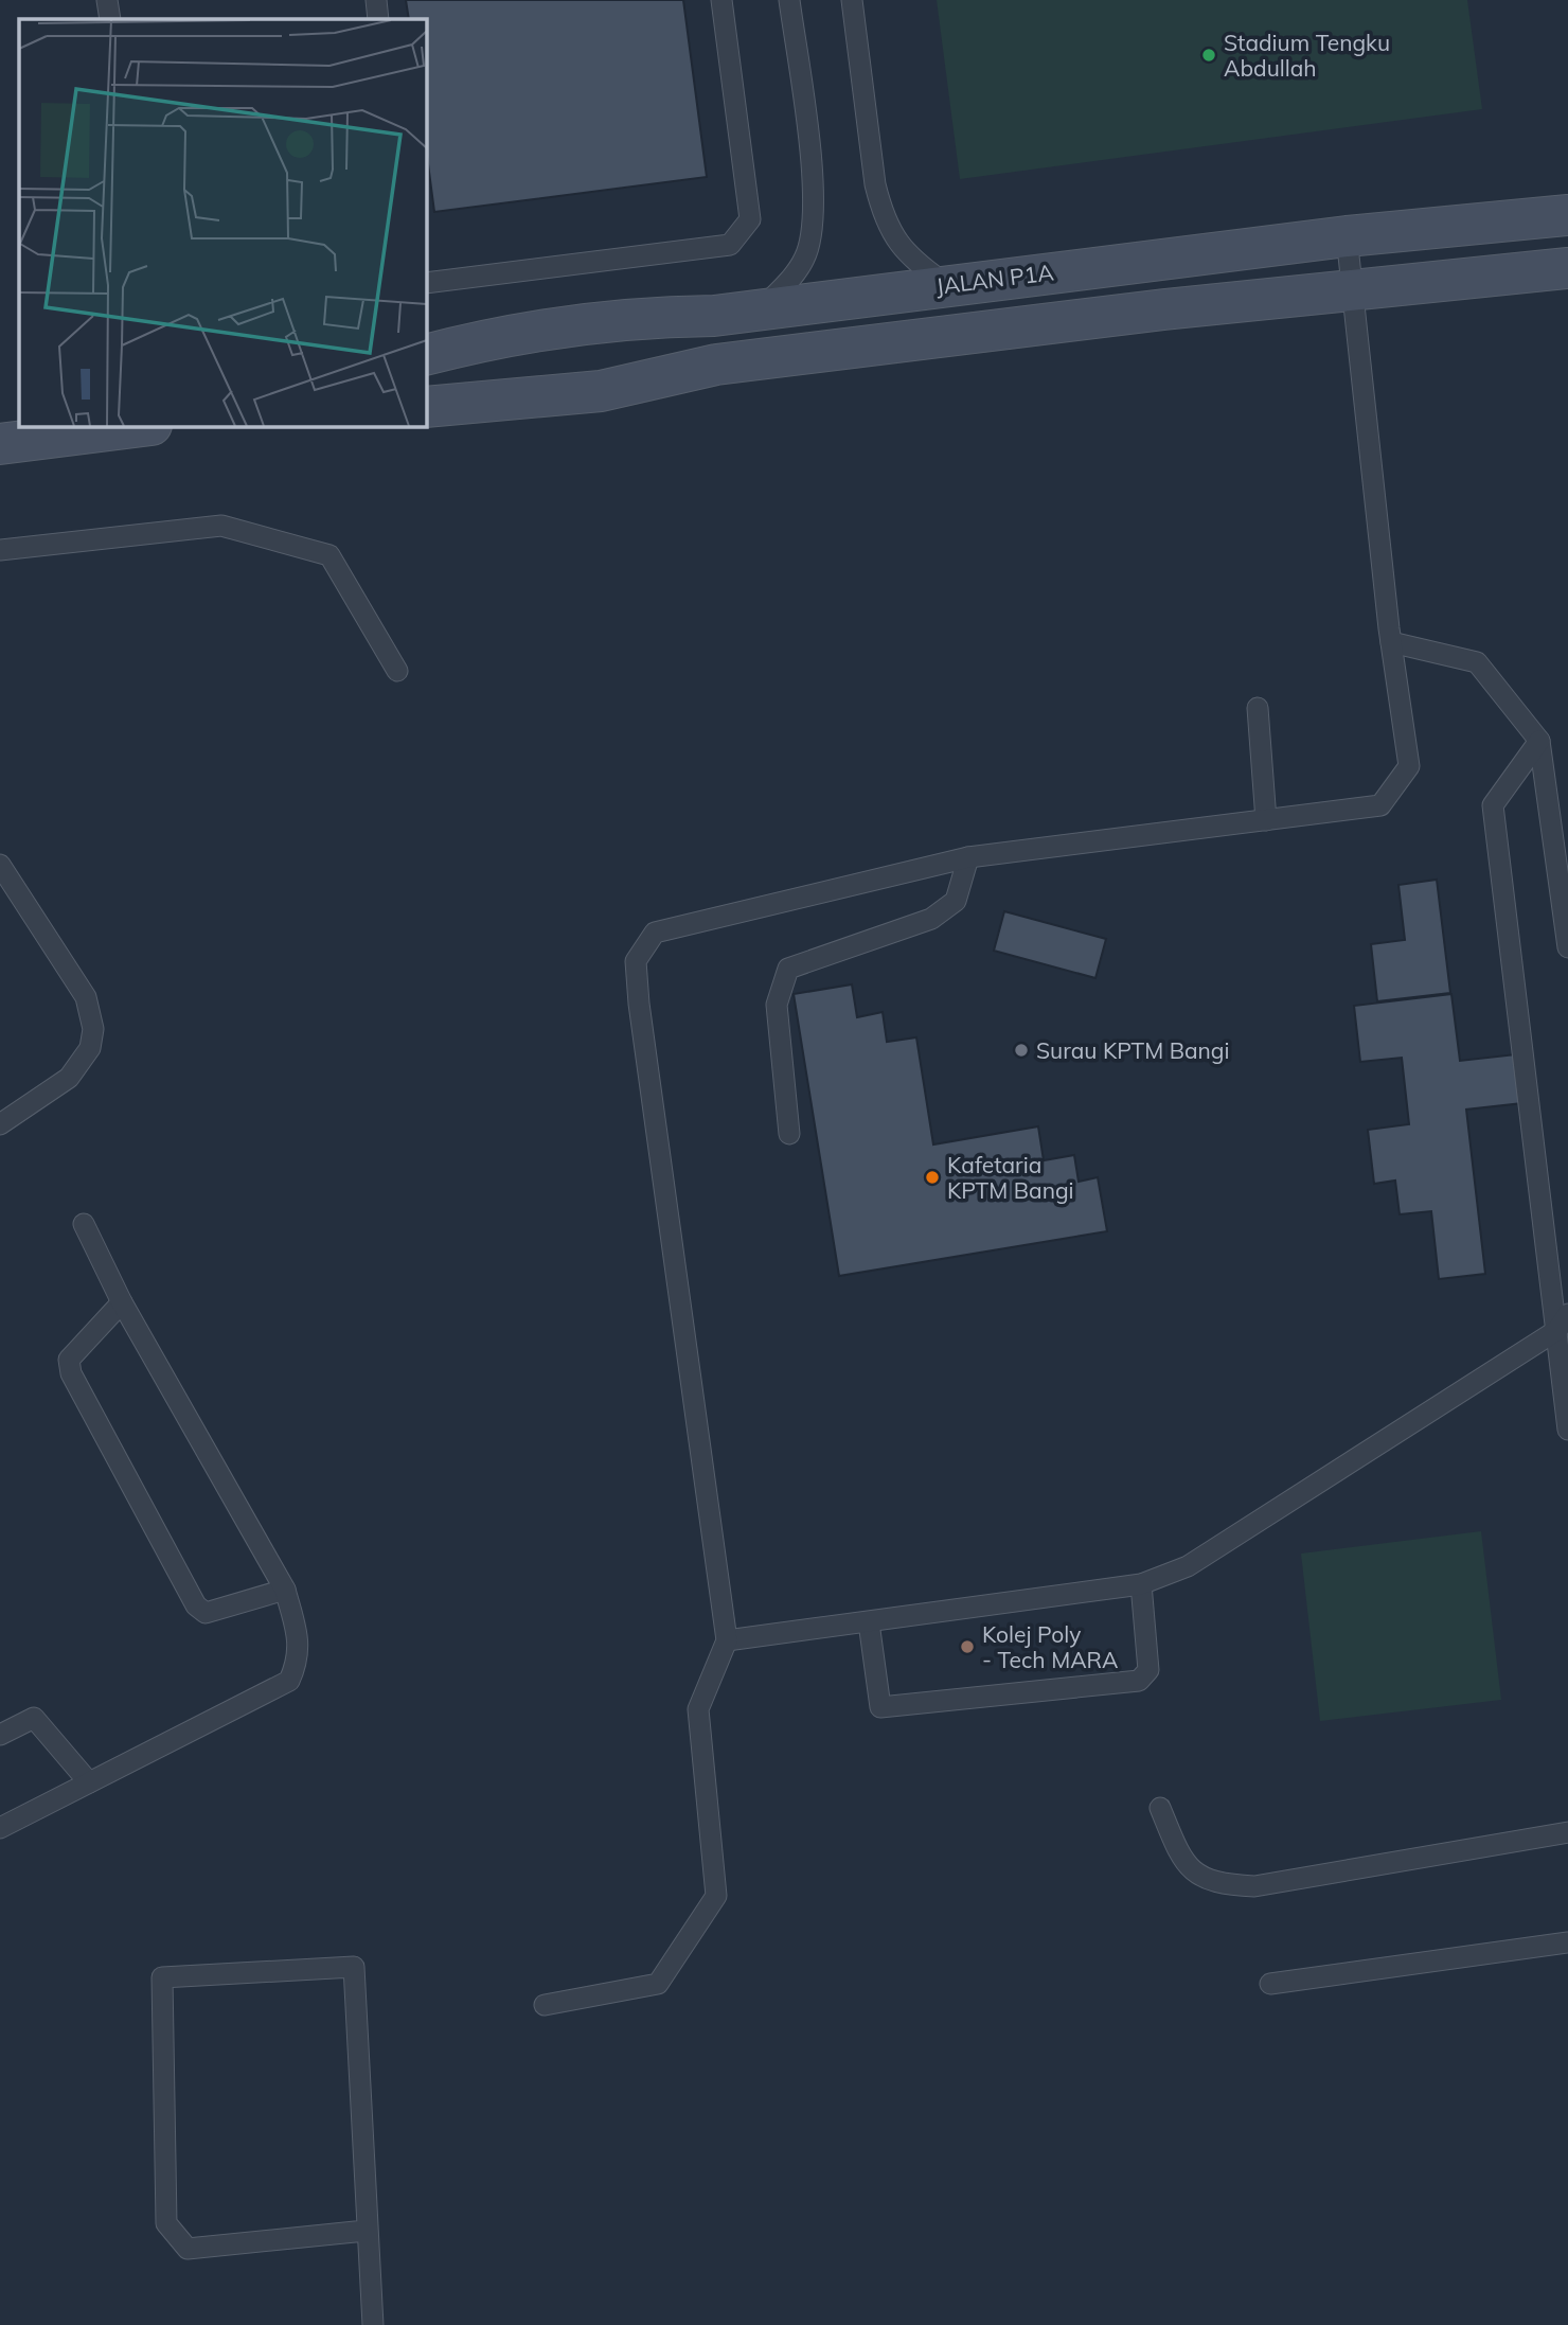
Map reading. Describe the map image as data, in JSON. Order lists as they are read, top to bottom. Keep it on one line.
{"streets":{"main road":["JALAN P1A"]},"places":["Stadium Tengku Abdullah","Surau KPTM Bangi","Kafetaria KPTM Bangi","Kolej Poly - Tech MARA"]}
